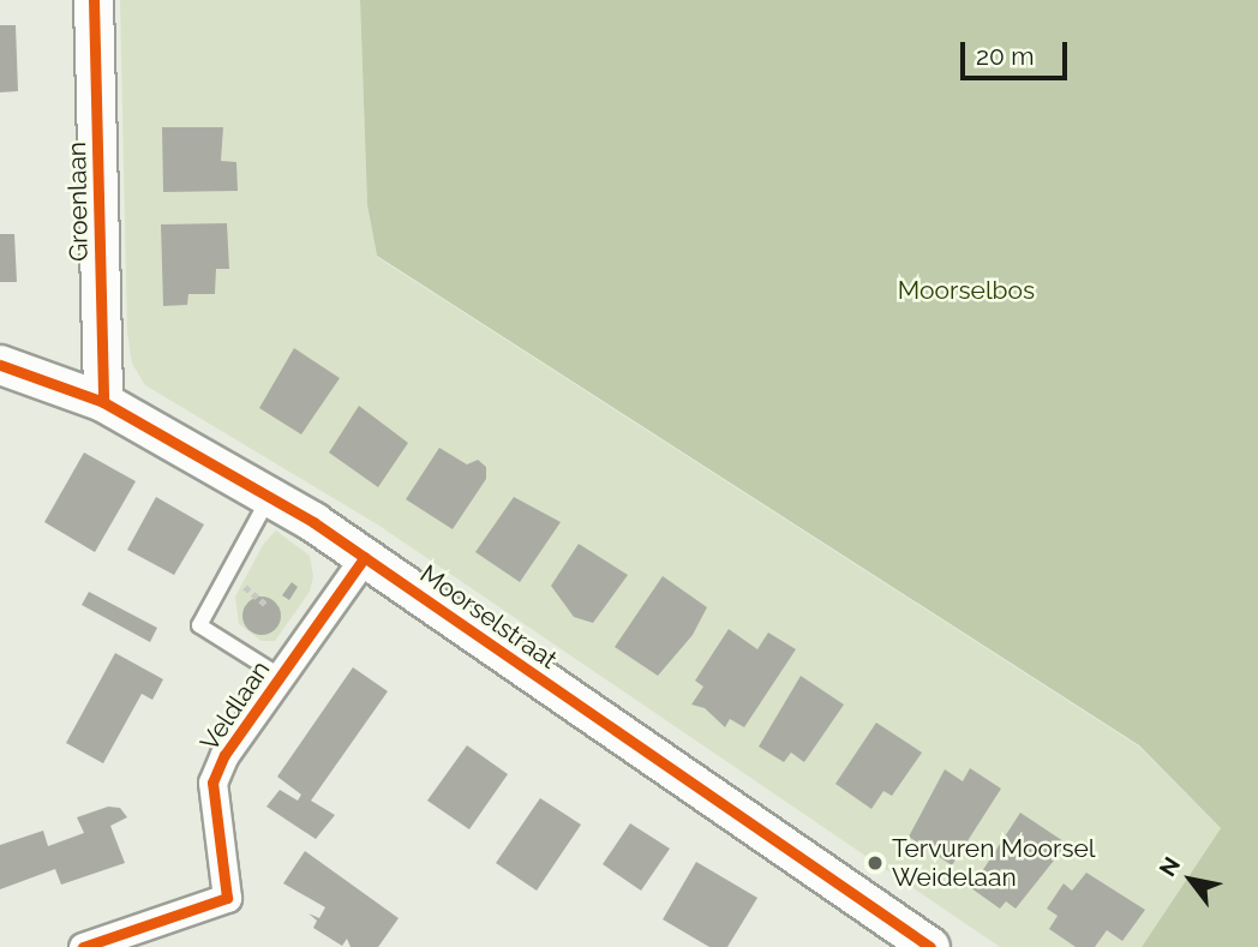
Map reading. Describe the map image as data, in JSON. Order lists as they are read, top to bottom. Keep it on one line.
{"streets":{"street":["Groenlaan","Moorselstraat","Veldlaan"]},"crossings":[["Groenlaan","Moorselstraat"],["Moorselstraat","Veldlaan"]],"parks":["Moorselbos"],"places":["Tervuren Moorsel Weidelaan"],"scale_bar":"20 m","north":"top left"}
